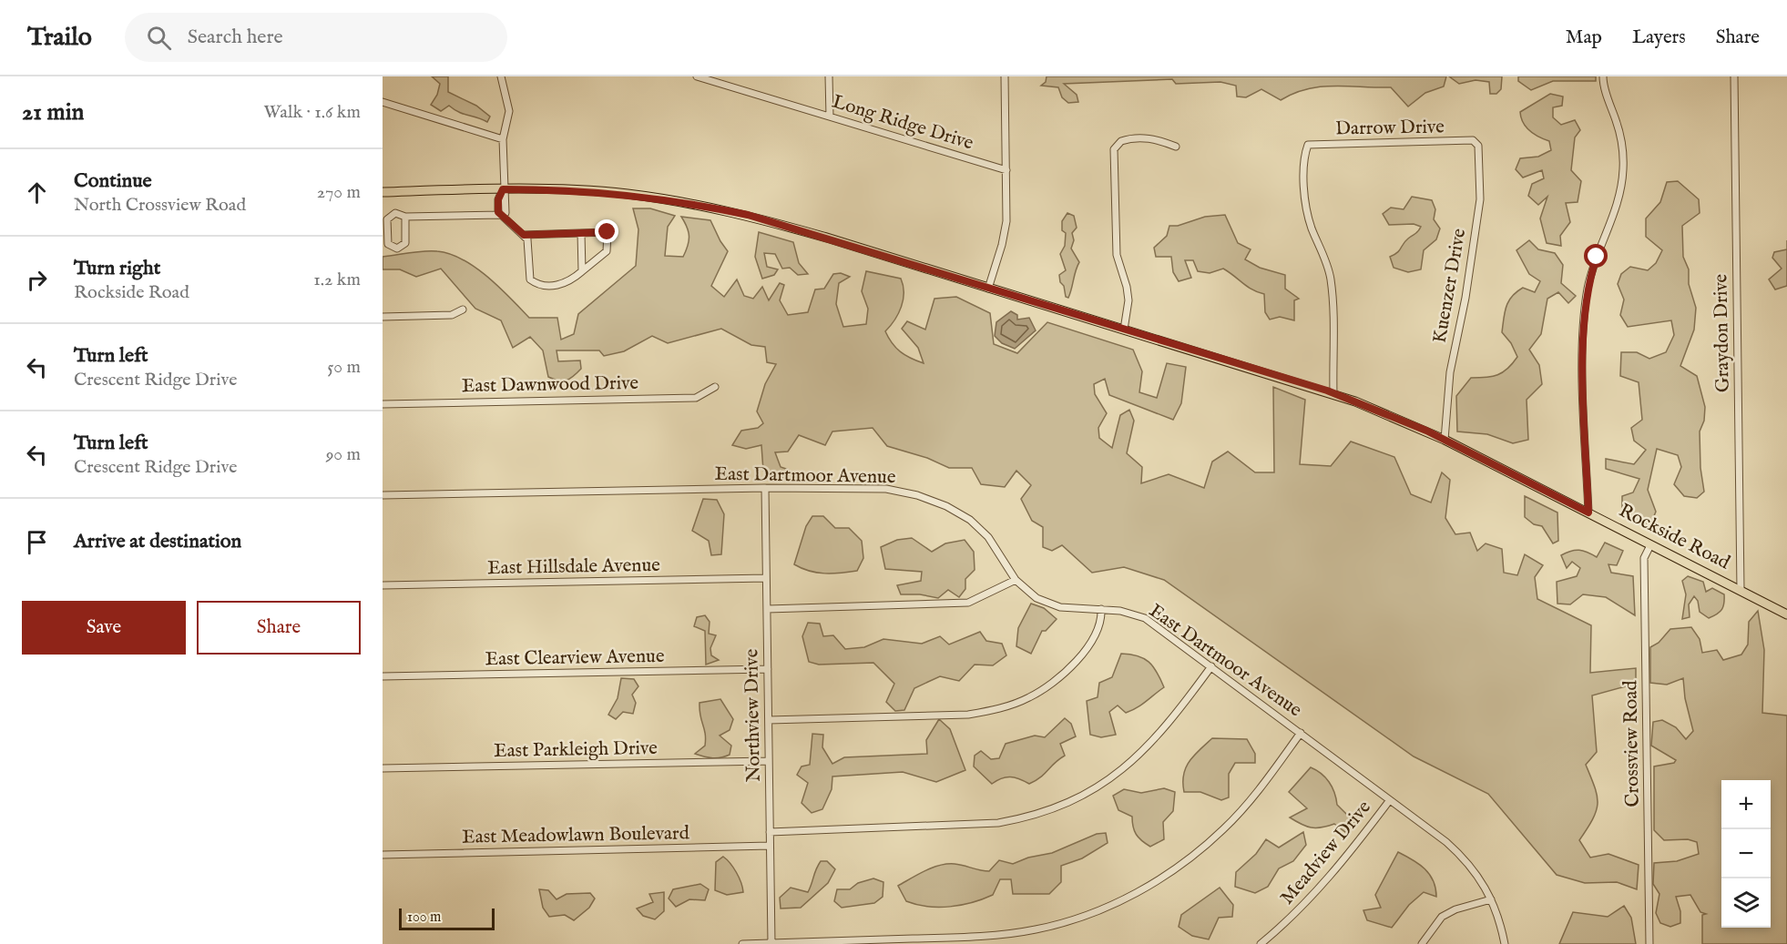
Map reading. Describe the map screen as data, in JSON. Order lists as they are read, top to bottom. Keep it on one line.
{"streets":{"main road":["Rockside Road"],"street":["Long Ridge Drive","Darrow Drive","Kuenzer Drive","Graydon Drive","East Dawnwood Drive","East Dartmoor Avenue","East Hillsdale Avenue","East Clearview Avenue","Northview Drive","Crossview Road","East Parkleigh Drive","East Meadowlawn Boulevard","Meadview Drive"]},"crossings":[["Darrow Drive","Kuenzer Drive"],["Darrow Drive","Rockside Road"],["Kuenzer Drive","Rockside Road"],["Graydon Drive","Rockside Road"],["East Dartmoor Avenue","Northview Drive"],["East Dartmoor Avenue","Meadview Drive"],["Rockside Road","Crossview Road"],["East Hillsdale Avenue","Northview Drive"],["East Clearview Avenue","Northview Drive"],["Northview Drive","East Parkleigh Drive"],["Northview Drive","East Meadowlawn Boulevard"]],"scale_bar":"100 m","page":{"header":"Trailo","search":"Search here","nav":["Map","Layers","Share"],"heading":["21 min","Walk · 1.6 km"],"list":[["Continue","North Crossview Road","270 m"],["Turn right","Rockside Road","1.2 km"],["Turn left","Crescent Ridge Drive","50 m"],["Turn left","Crescent Ridge Drive","90 m"],"Arrive at destination"],"buttons":["Save","Share"],"map_buttons":["+","−"],"scale":"100 m"}}
